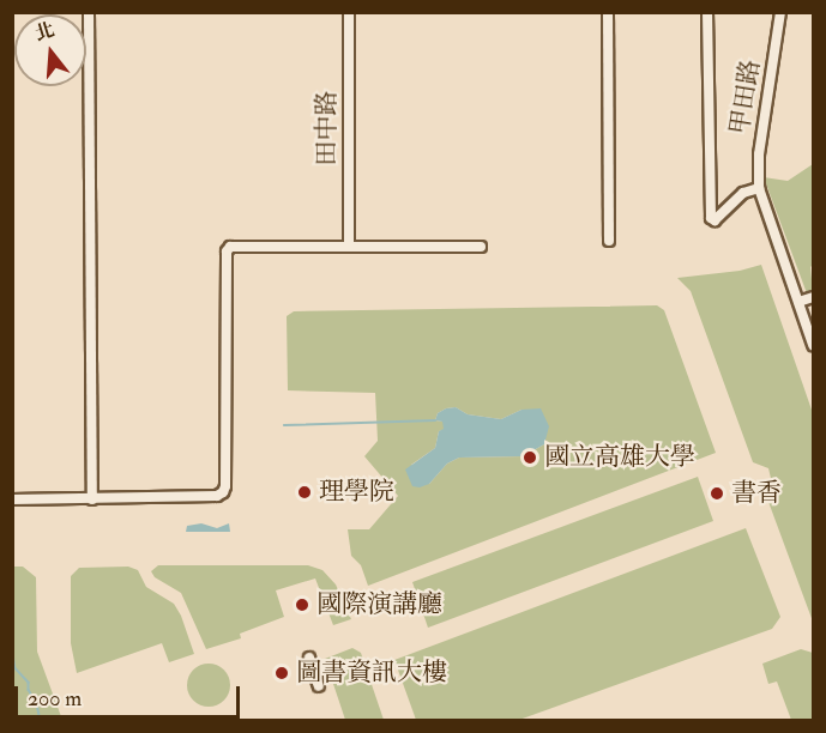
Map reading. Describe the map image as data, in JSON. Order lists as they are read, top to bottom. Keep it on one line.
{"streets":{"street":["甲田路","田中路"]},"places":["國立高雄大學","理學院","書香","國際演講廳","圖書資訊大樓"],"scale_bar":"200 m","north":"top"}
